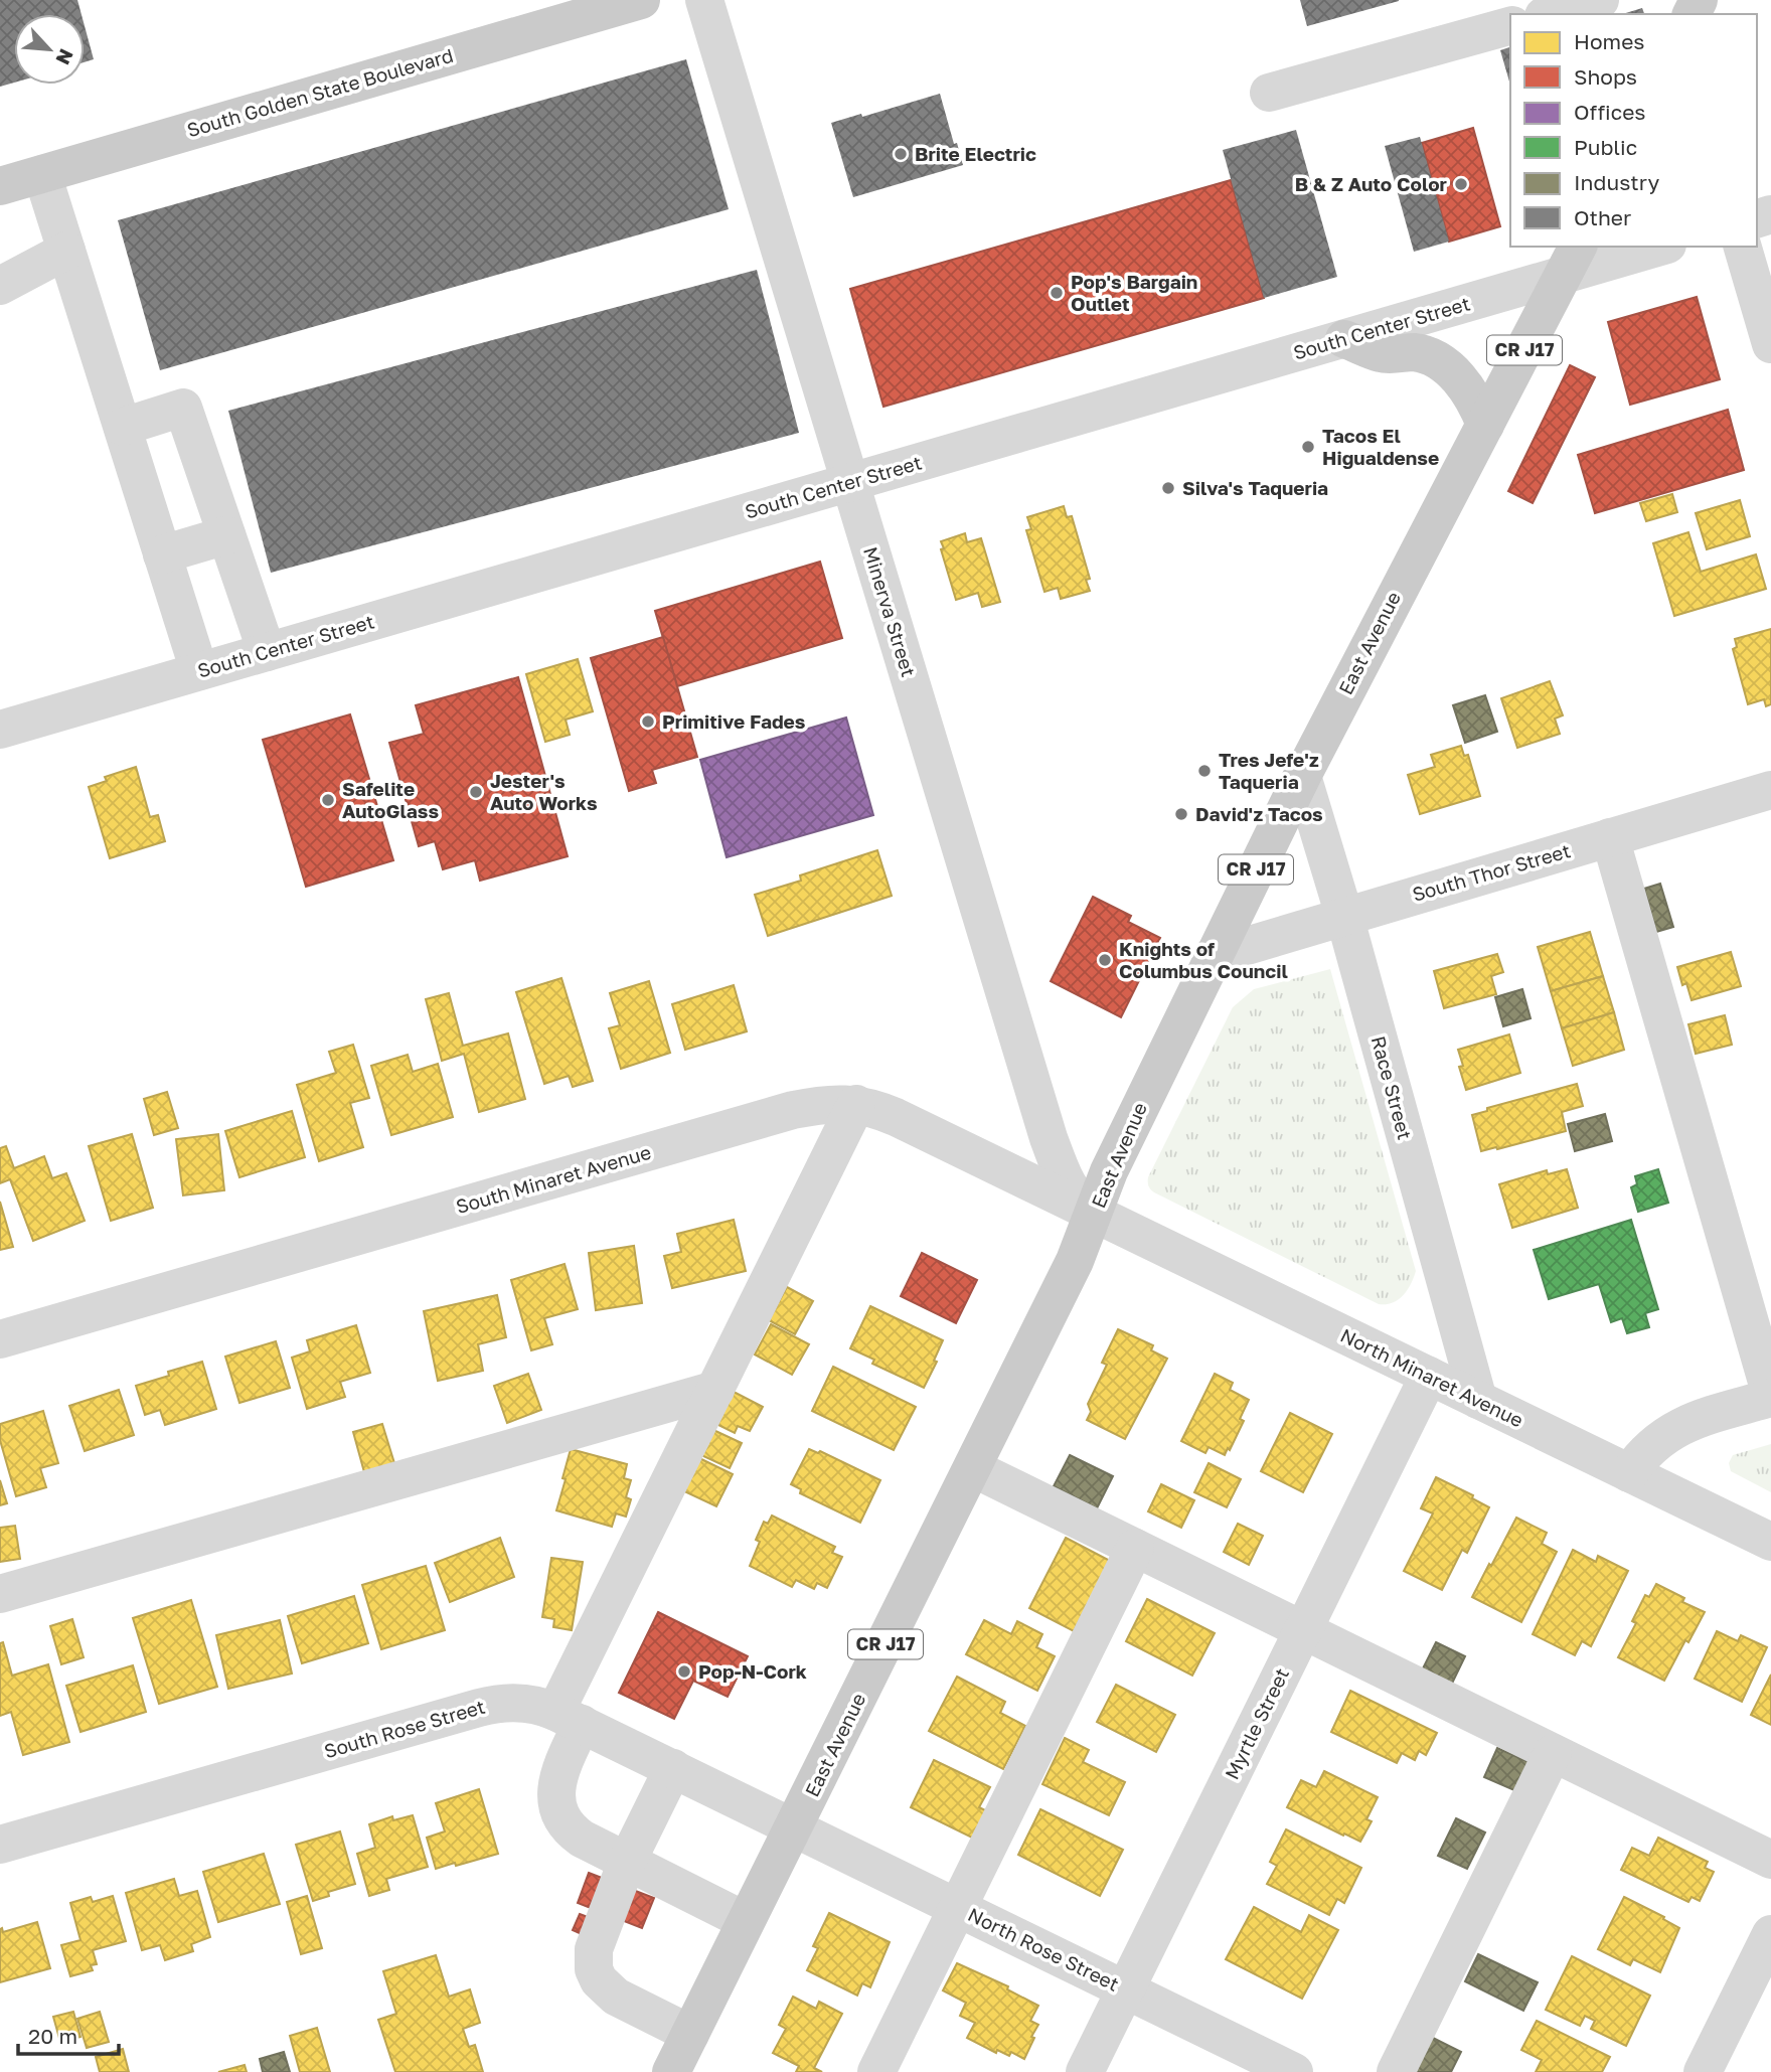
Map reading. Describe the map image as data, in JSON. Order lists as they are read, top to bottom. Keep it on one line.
{"streets":{"main road":["South Golden State Boulevard","CR J17","East Avenue"],"street":["South Center Street","Minerva Street","South Thor Street","Race Street","South Minaret Avenue","North Minaret Avenue","Myrtle Street","South Rose Street","North Rose Street"]},"crossings":[["South Center Street","Minerva Street"],["South Center Street","East Avenue"],["Minerva Street","East Avenue"],["Minerva Street","South Minaret Avenue"],["Minerva Street","North Minaret Avenue"],["East Avenue","South Thor Street"],["East Avenue","Race Street"],["East Avenue","South Minaret Avenue"],["East Avenue","North Minaret Avenue"],["East Avenue","South Rose Street"],["East Avenue","North Rose Street"],["South Thor Street","Race Street"],["Race Street","North Minaret Avenue"],["South Minaret Avenue","North Minaret Avenue"],["North Minaret Avenue","Myrtle Street"],["Myrtle Street","North Rose Street"],["South Rose Street","North Rose Street"]],"places":["Brite Electric","B & Z Auto Color","Pop's Bargain Outlet","Tacos El Higualdense","Silva's Taqueria","Primitive Fades","Tres Jefe'z Taqueria","Jester's Auto Works","Safelite AutoGlass","David'z Tacos","Knights of Columbus Council","Pop-N-Cork"],"legend":["Homes","Shops","Offices","Public","Industry","Other"],"scale_bar":"20 m","north":"bottom right"}
